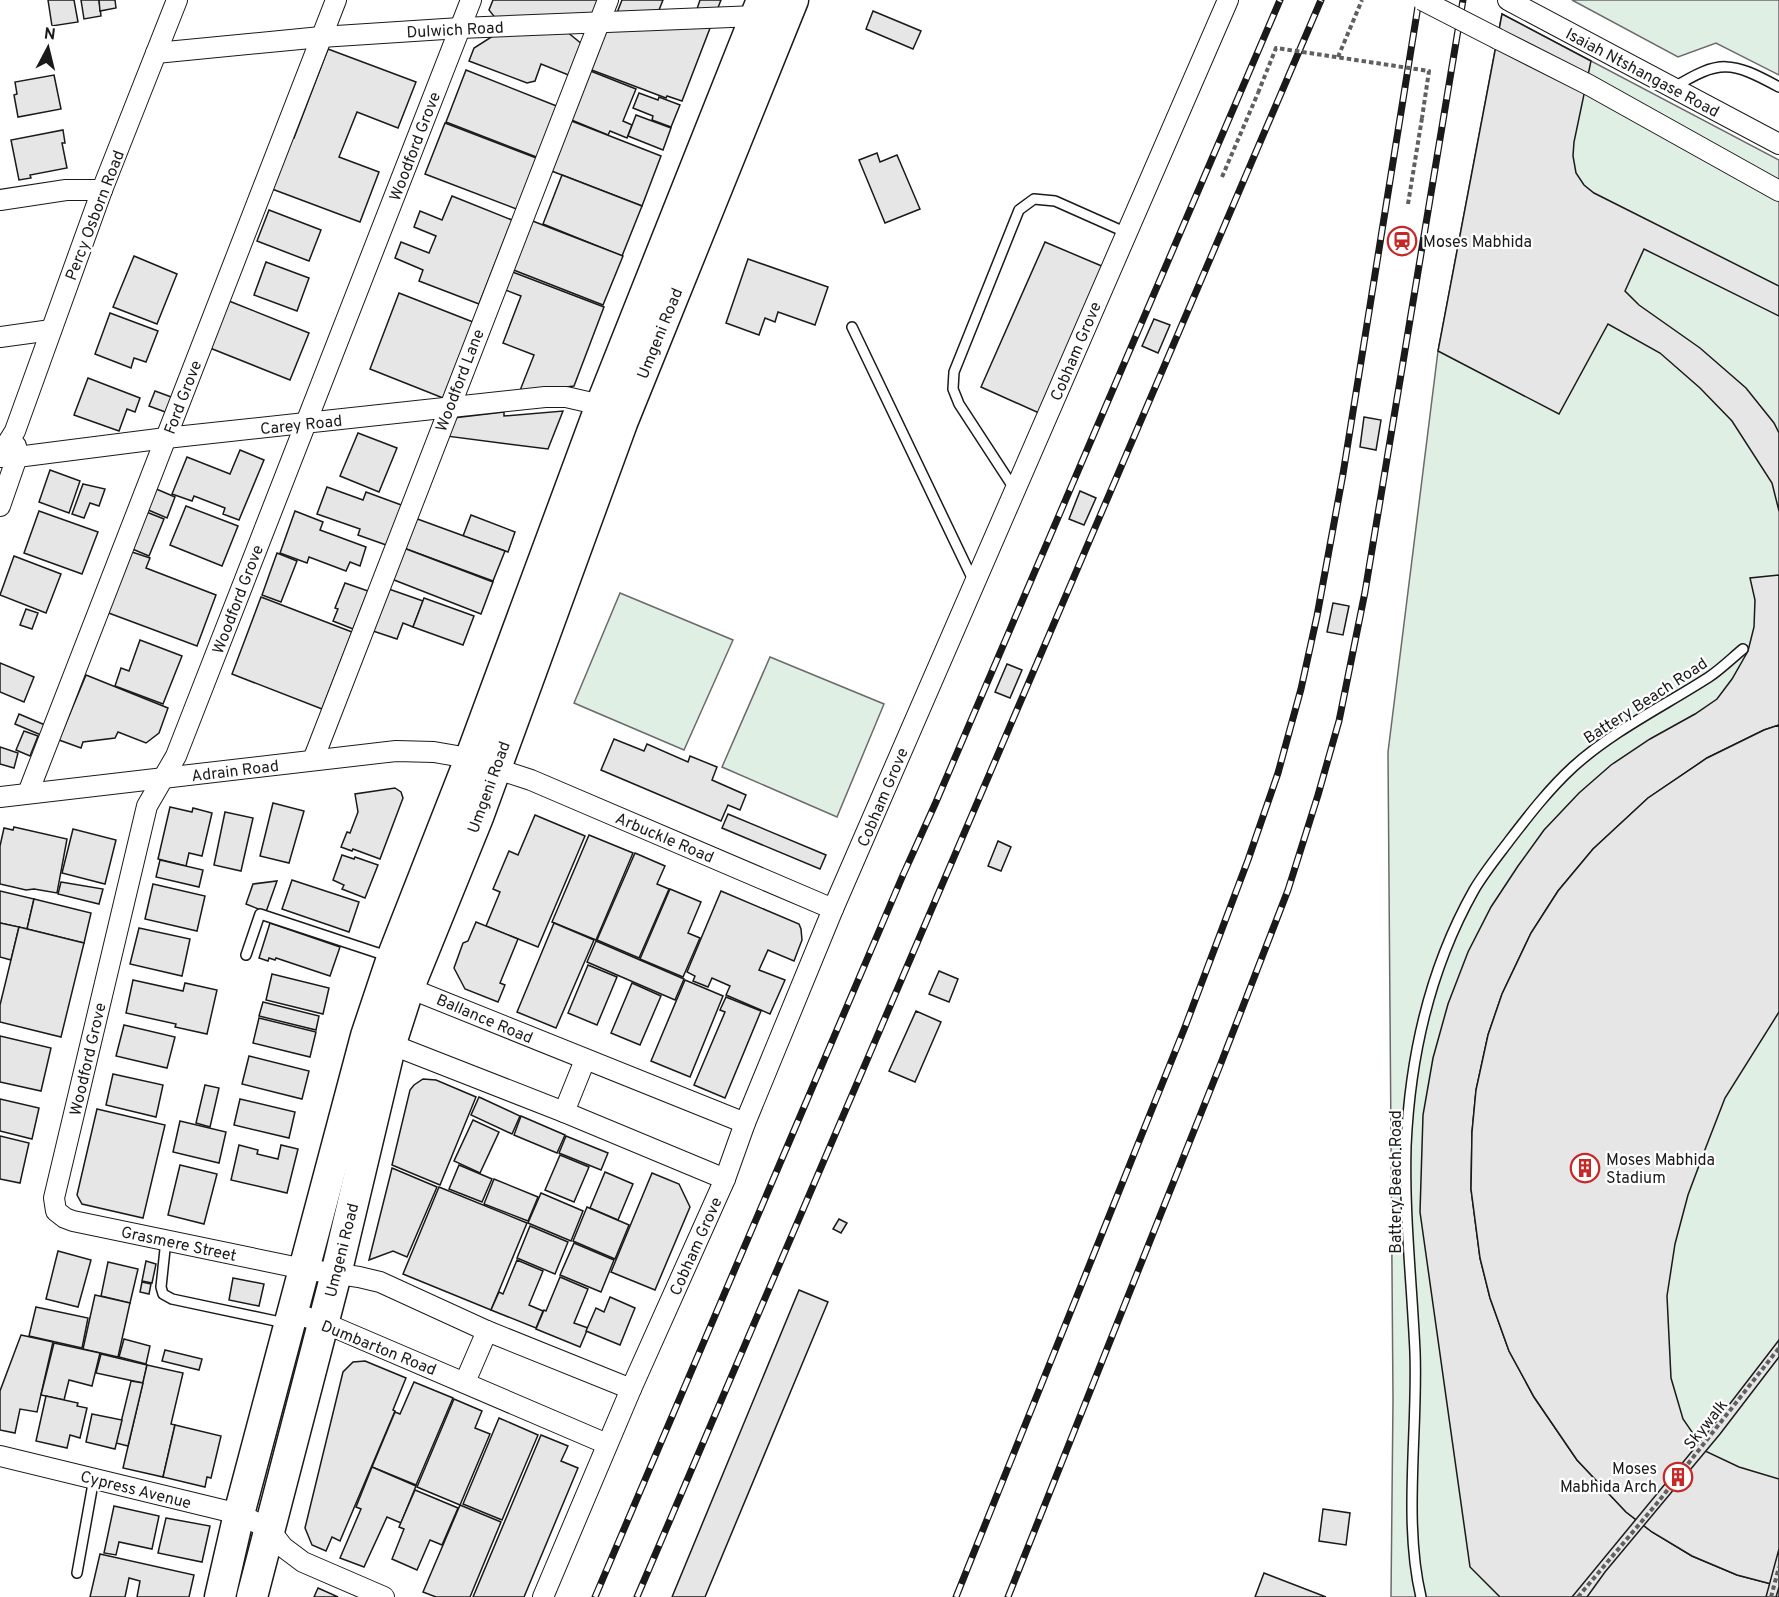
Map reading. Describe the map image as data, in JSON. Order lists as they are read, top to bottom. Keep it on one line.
{"streets":{"main road":["Umgeni Road"],"street":["Dulwich Road","Isaiah Ntshangase Road","Woodford Grove","Percy Osborn Road","Cobham Grove","Woodford Lane","Ford Grove","Carey Road","Adrain Road","Arbuckle Road","Ballance Road","Grasmere Street","Dumbarton Road","Cypress Avenue"],"lane":["Battery Beach Road"],"path":["Skywalk"]},"crossings":[["Dulwich Road","Woodford Grove"],["Dulwich Road","Percy Osborn Road"],["Dulwich Road","Umgeni Road"],["Dulwich Road","Woodford Lane"],["Dulwich Road","Ford Grove"],["Woodford Grove","Carey Road"],["Woodford Grove","Adrain Road"],["Woodford Grove","Grasmere Street"],["Percy Osborn Road","Carey Road"],["Umgeni Road","Carey Road"],["Umgeni Road","Adrain Road"],["Umgeni Road","Arbuckle Road"],["Umgeni Road","Ballance Road"],["Umgeni Road","Grasmere Street"],["Umgeni Road","Dumbarton Road"],["Umgeni Road","Cypress Avenue"],["Cobham Grove","Arbuckle Road"],["Cobham Grove","Ballance Road"],["Cobham Grove","Dumbarton Road"],["Woodford Lane","Carey Road"],["Woodford Lane","Adrain Road"],["Ford Grove","Carey Road"],["Ford Grove","Adrain Road"],["Adrain Road","Arbuckle Road"]],"places":{"station":["Moses Mabhida"],"building":["Moses Mabhida Stadium","Moses Mabhida Arch"]},"north":"top"}
